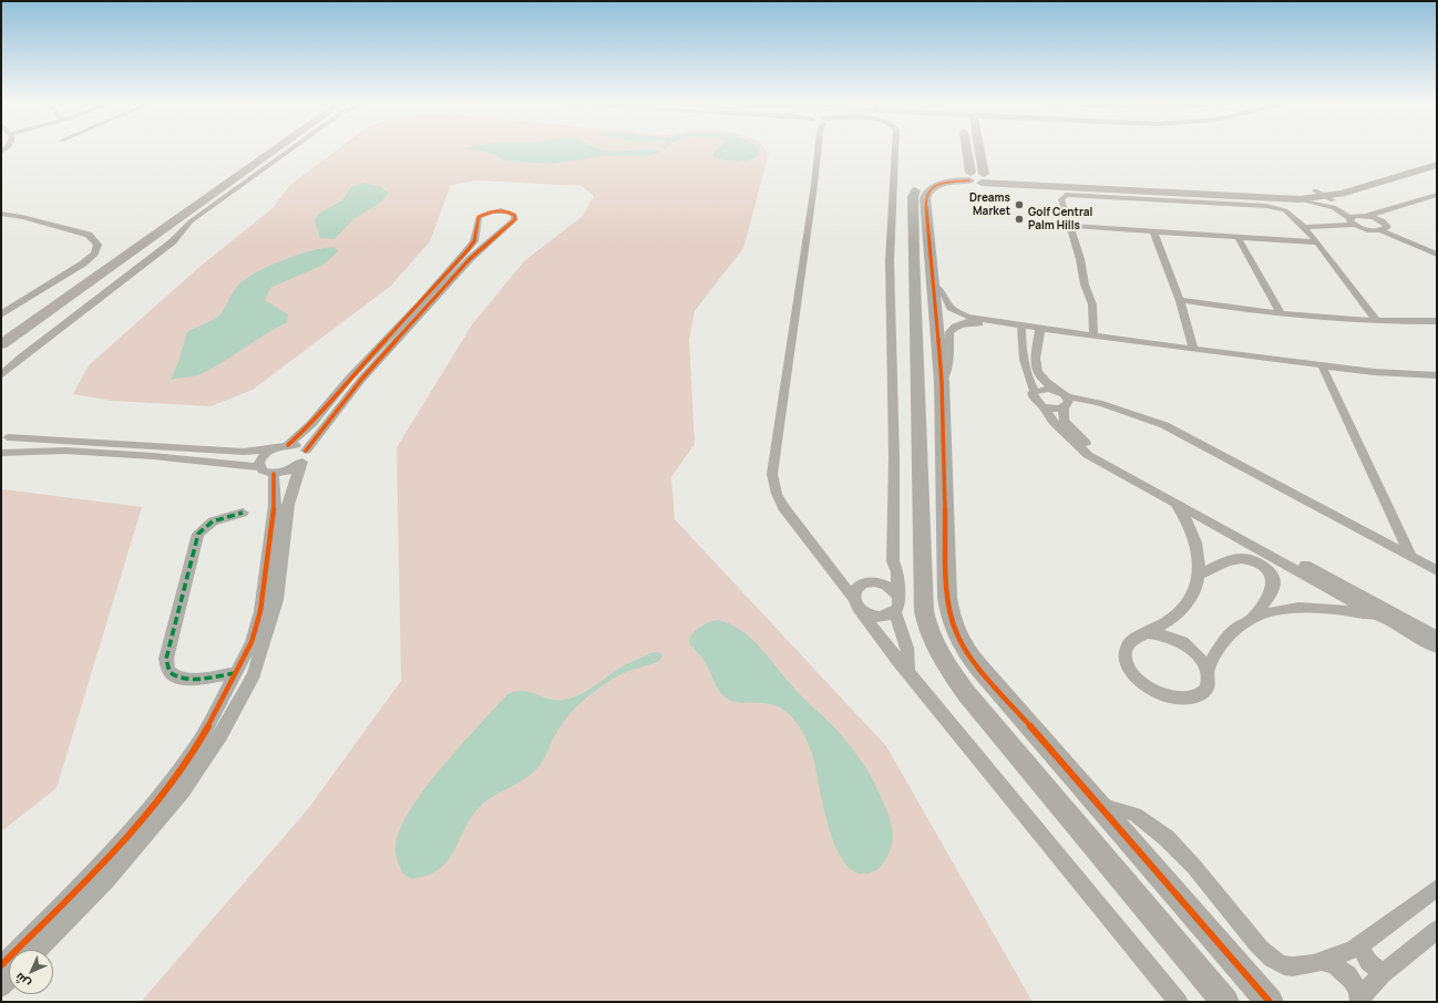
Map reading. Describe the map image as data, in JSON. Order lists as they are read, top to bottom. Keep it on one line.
{"places":["Dreams Market","Golf Central Palm Hills"],"north":"bottom left"}
